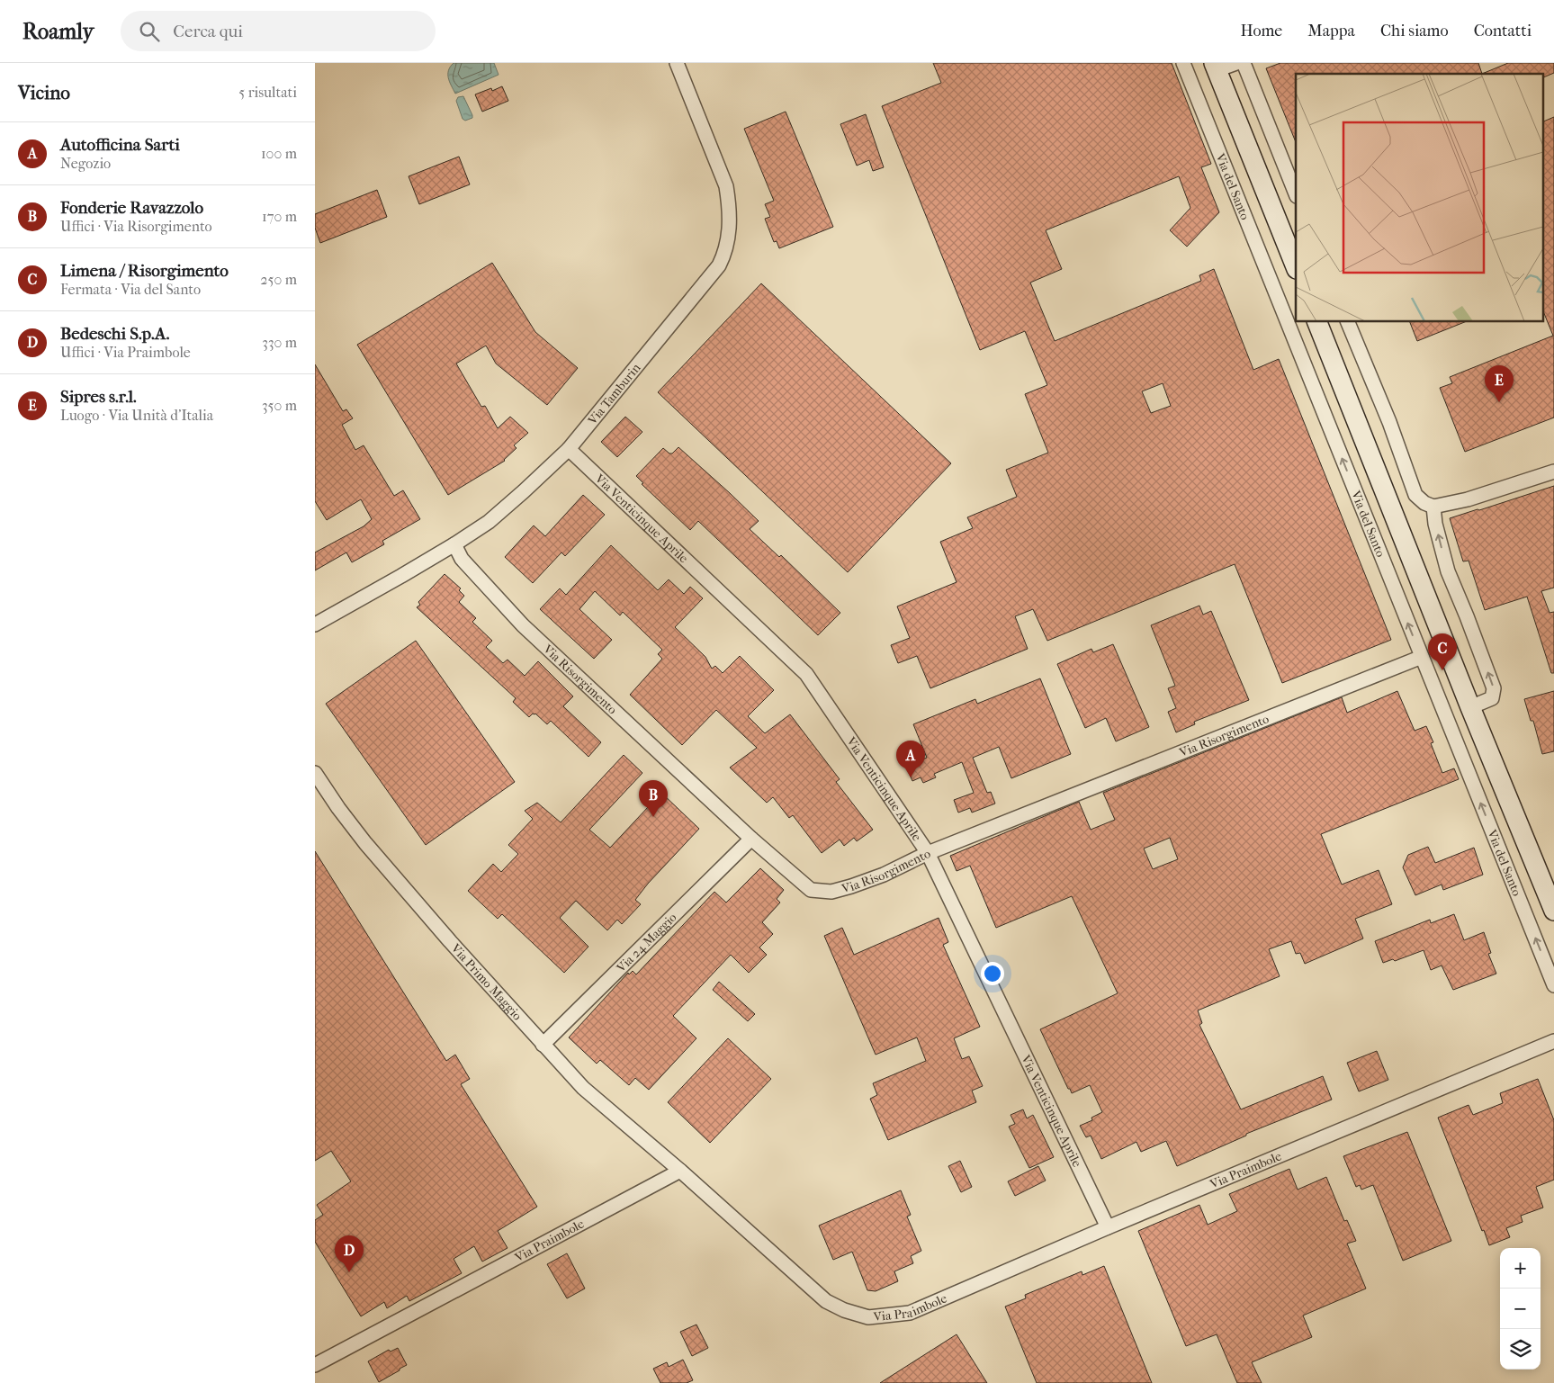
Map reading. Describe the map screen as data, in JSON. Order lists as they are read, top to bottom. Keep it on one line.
{"streets":{"street":["Via del Santo","Via Tamburin","Via Venticinque Aprile","Via Risorgimento","Via 24 Maggio","Via Primo Maggio","Via Praimbole"]},"crossings":[["Via del Santo","Via Risorgimento"],["Via Tamburin","Via Venticinque Aprile"],["Via Tamburin","Via Risorgimento"],["Via Venticinque Aprile","Via Risorgimento"],["Via Venticinque Aprile","Via Praimbole"],["Via Risorgimento","Via 24 Maggio"],["Via 24 Maggio","Via Primo Maggio"],["Via Primo Maggio","Via Praimbole"]],"page":{"header":"Roamly","search":"Cerca qui","nav":["Home","Mappa","Chi siamo","Contatti"],"heading":["Vicino","5 risultati"],"list":[{"mark":"A","name":"Autofficina Sarti","note":"Negozio","value":"100 m"},{"mark":"B","name":"Fonderie Ravazzolo","note":"Uffici · Via Risorgimento","value":"170 m"},{"mark":"C","name":"Limena / Risorgimento","note":"Fermata · Via del Santo","value":"250 m"},{"mark":"D","name":"Bedeschi S.p.A.","note":"Uffici · Via Praimbole","value":"330 m"},{"mark":"E","name":"Sipres s.r.l.","note":"Luogo · Via Unità d'Italia","value":"350 m"}],"pins":["E","C","A","B","D"],"map_buttons":["+","−"]}}
